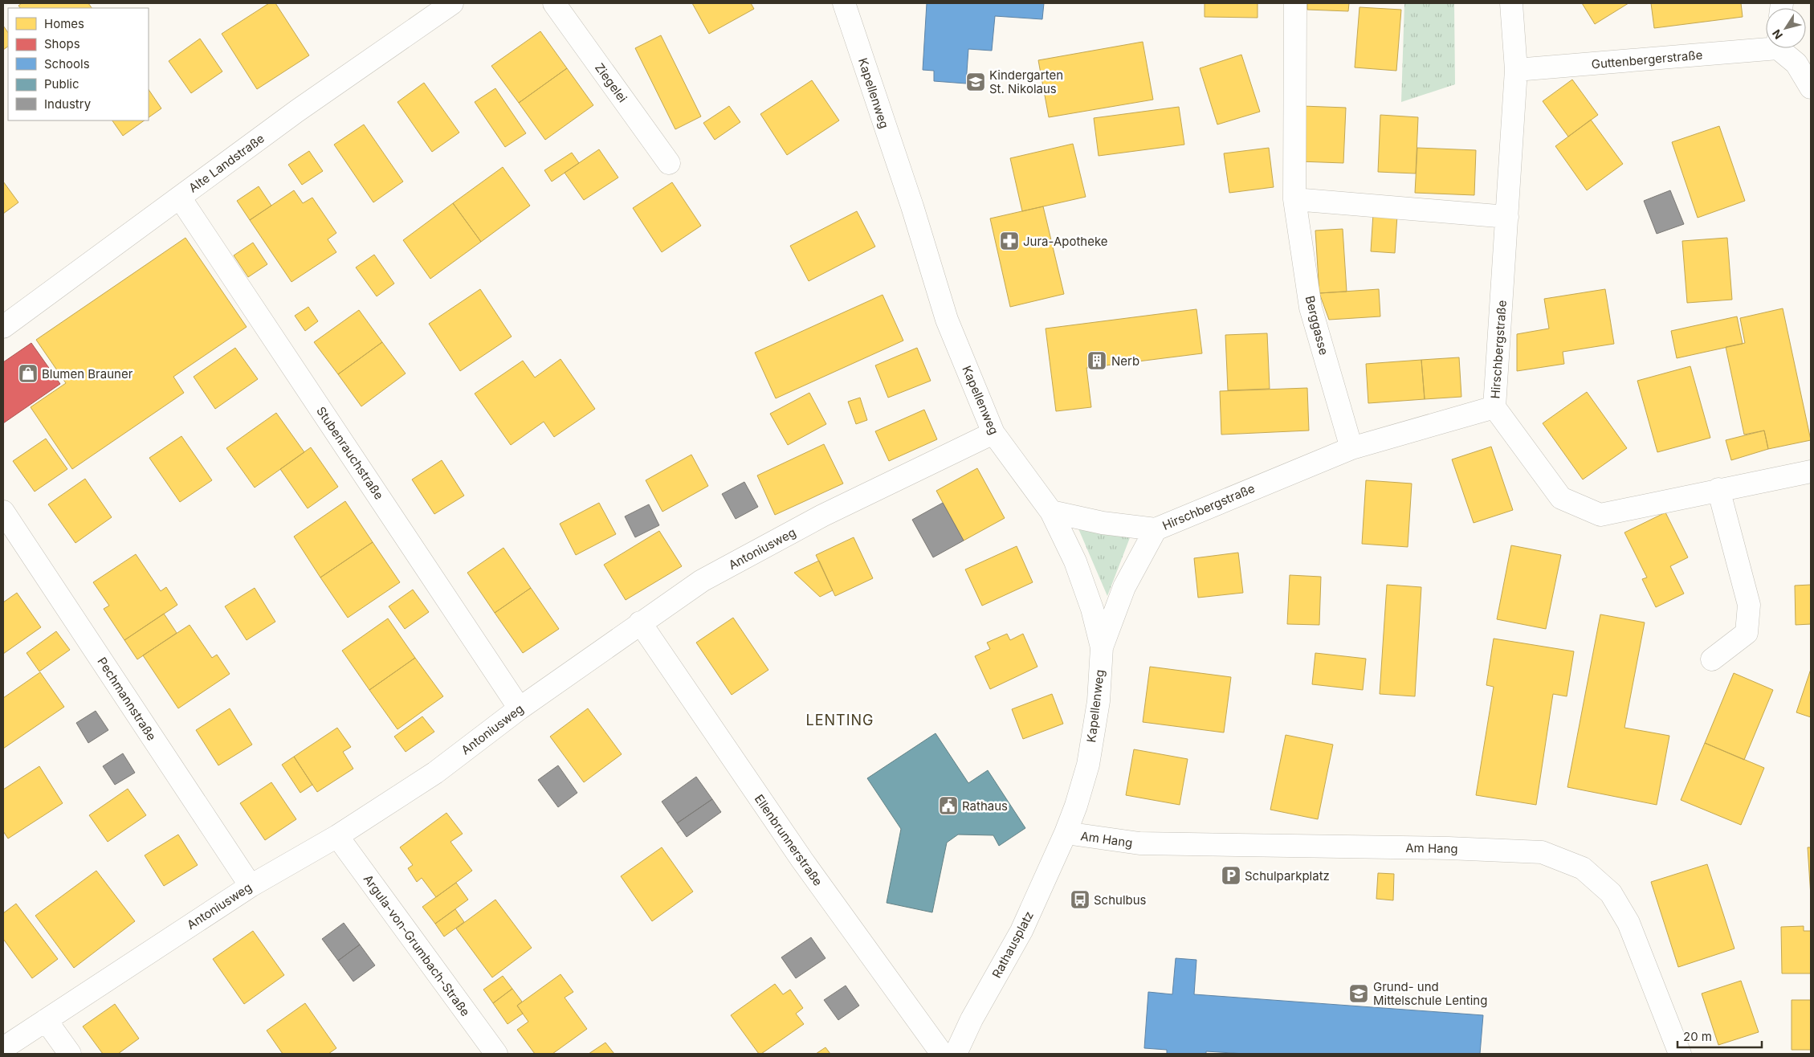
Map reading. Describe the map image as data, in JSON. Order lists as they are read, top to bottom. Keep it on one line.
{"streets":{"street":["Guttenbergerstraße","Ziegelei","Kapellenweg","Alte Landstraße","Berggasse","Hirschbergstraße","Stubenrauchstraße","Antoniusweg","Pechmannstraße","Am Hang","Ellenbrunnerstraße","Rathausplatz","Argula-von-Grumbach-Straße"]},"crossings":[["Guttenbergerstraße","Hirschbergstraße"],["Kapellenweg","Hirschbergstraße"],["Kapellenweg","Antoniusweg"],["Kapellenweg","Am Hang"],["Kapellenweg","Rathausplatz"],["Alte Landstraße","Stubenrauchstraße"],["Berggasse","Hirschbergstraße"],["Stubenrauchstraße","Antoniusweg"],["Antoniusweg","Pechmannstraße"],["Antoniusweg","Ellenbrunnerstraße"],["Antoniusweg","Argula-von-Grumbach-Straße"],["Am Hang","Rathausplatz"]],"districts":["LENTING"],"places":{"school or university":["Kindergarten St. Nikolaus","Grund- und Mittelschule Lenting"],"pharmacy":["Jura-Apotheke"],"building":["Nerb"],"shop":["Blumen Brauner"],"public building":["Rathaus"],"parking":["Schulparkplatz"],"bus stop":["Schulbus"]},"legend":["Homes","Shops","Schools","Public","Industry"],"scale_bar":"20 m","north":"bottom left"}
